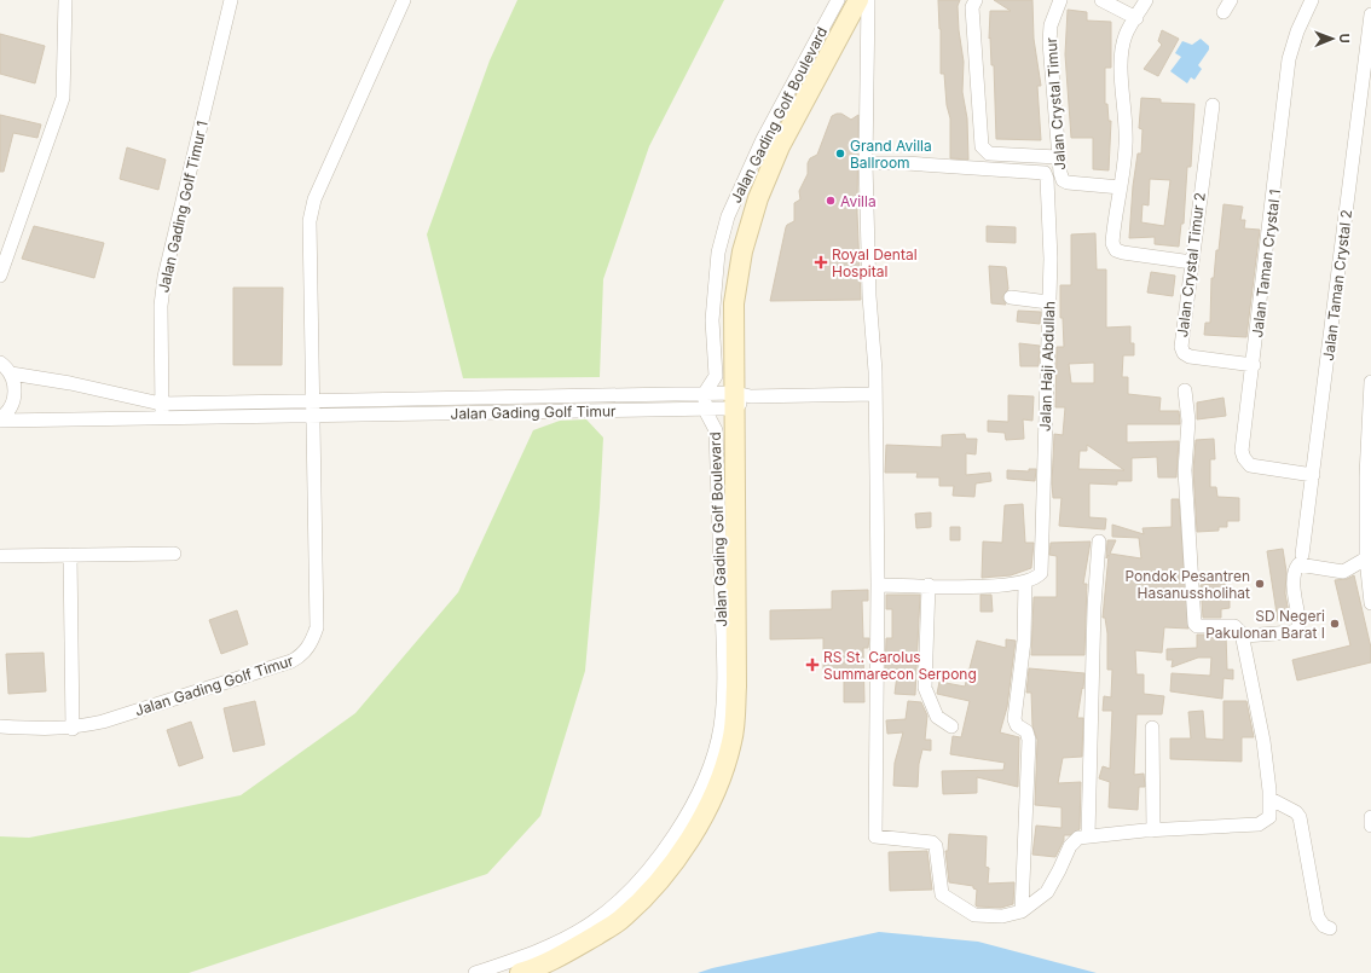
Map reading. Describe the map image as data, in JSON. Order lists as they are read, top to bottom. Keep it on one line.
{"streets":{"main road":["Jalan Gading Golf Boulevard"],"street":["Jalan Crystal Timur","Jalan Gading Golf Timur 1","Jalan Taman Crystal 1","Jalan Crystal Timur 2","Jalan Taman Crystal 2","Jalan Haji Abdullah","Jalan Gading Golf Timur"]},"crossings":[["Jalan Gading Golf Boulevard","Jalan Gading Golf Timur"],["Jalan Gading Golf Timur 1","Jalan Gading Golf Timur"],["Jalan Taman Crystal 1","Jalan Crystal Timur 2"],["Jalan Taman Crystal 1","Jalan Taman Crystal 2"]],"places":{"other":["Grand Avilla Ballroom","Avilla","Pondok Pesantren Hasanussholihat","SD Negeri Pakulonan Barat I"],"health":["Royal Dental Hospital","RS St. Carolus Summarecon Serpong"]},"north":"right"}
